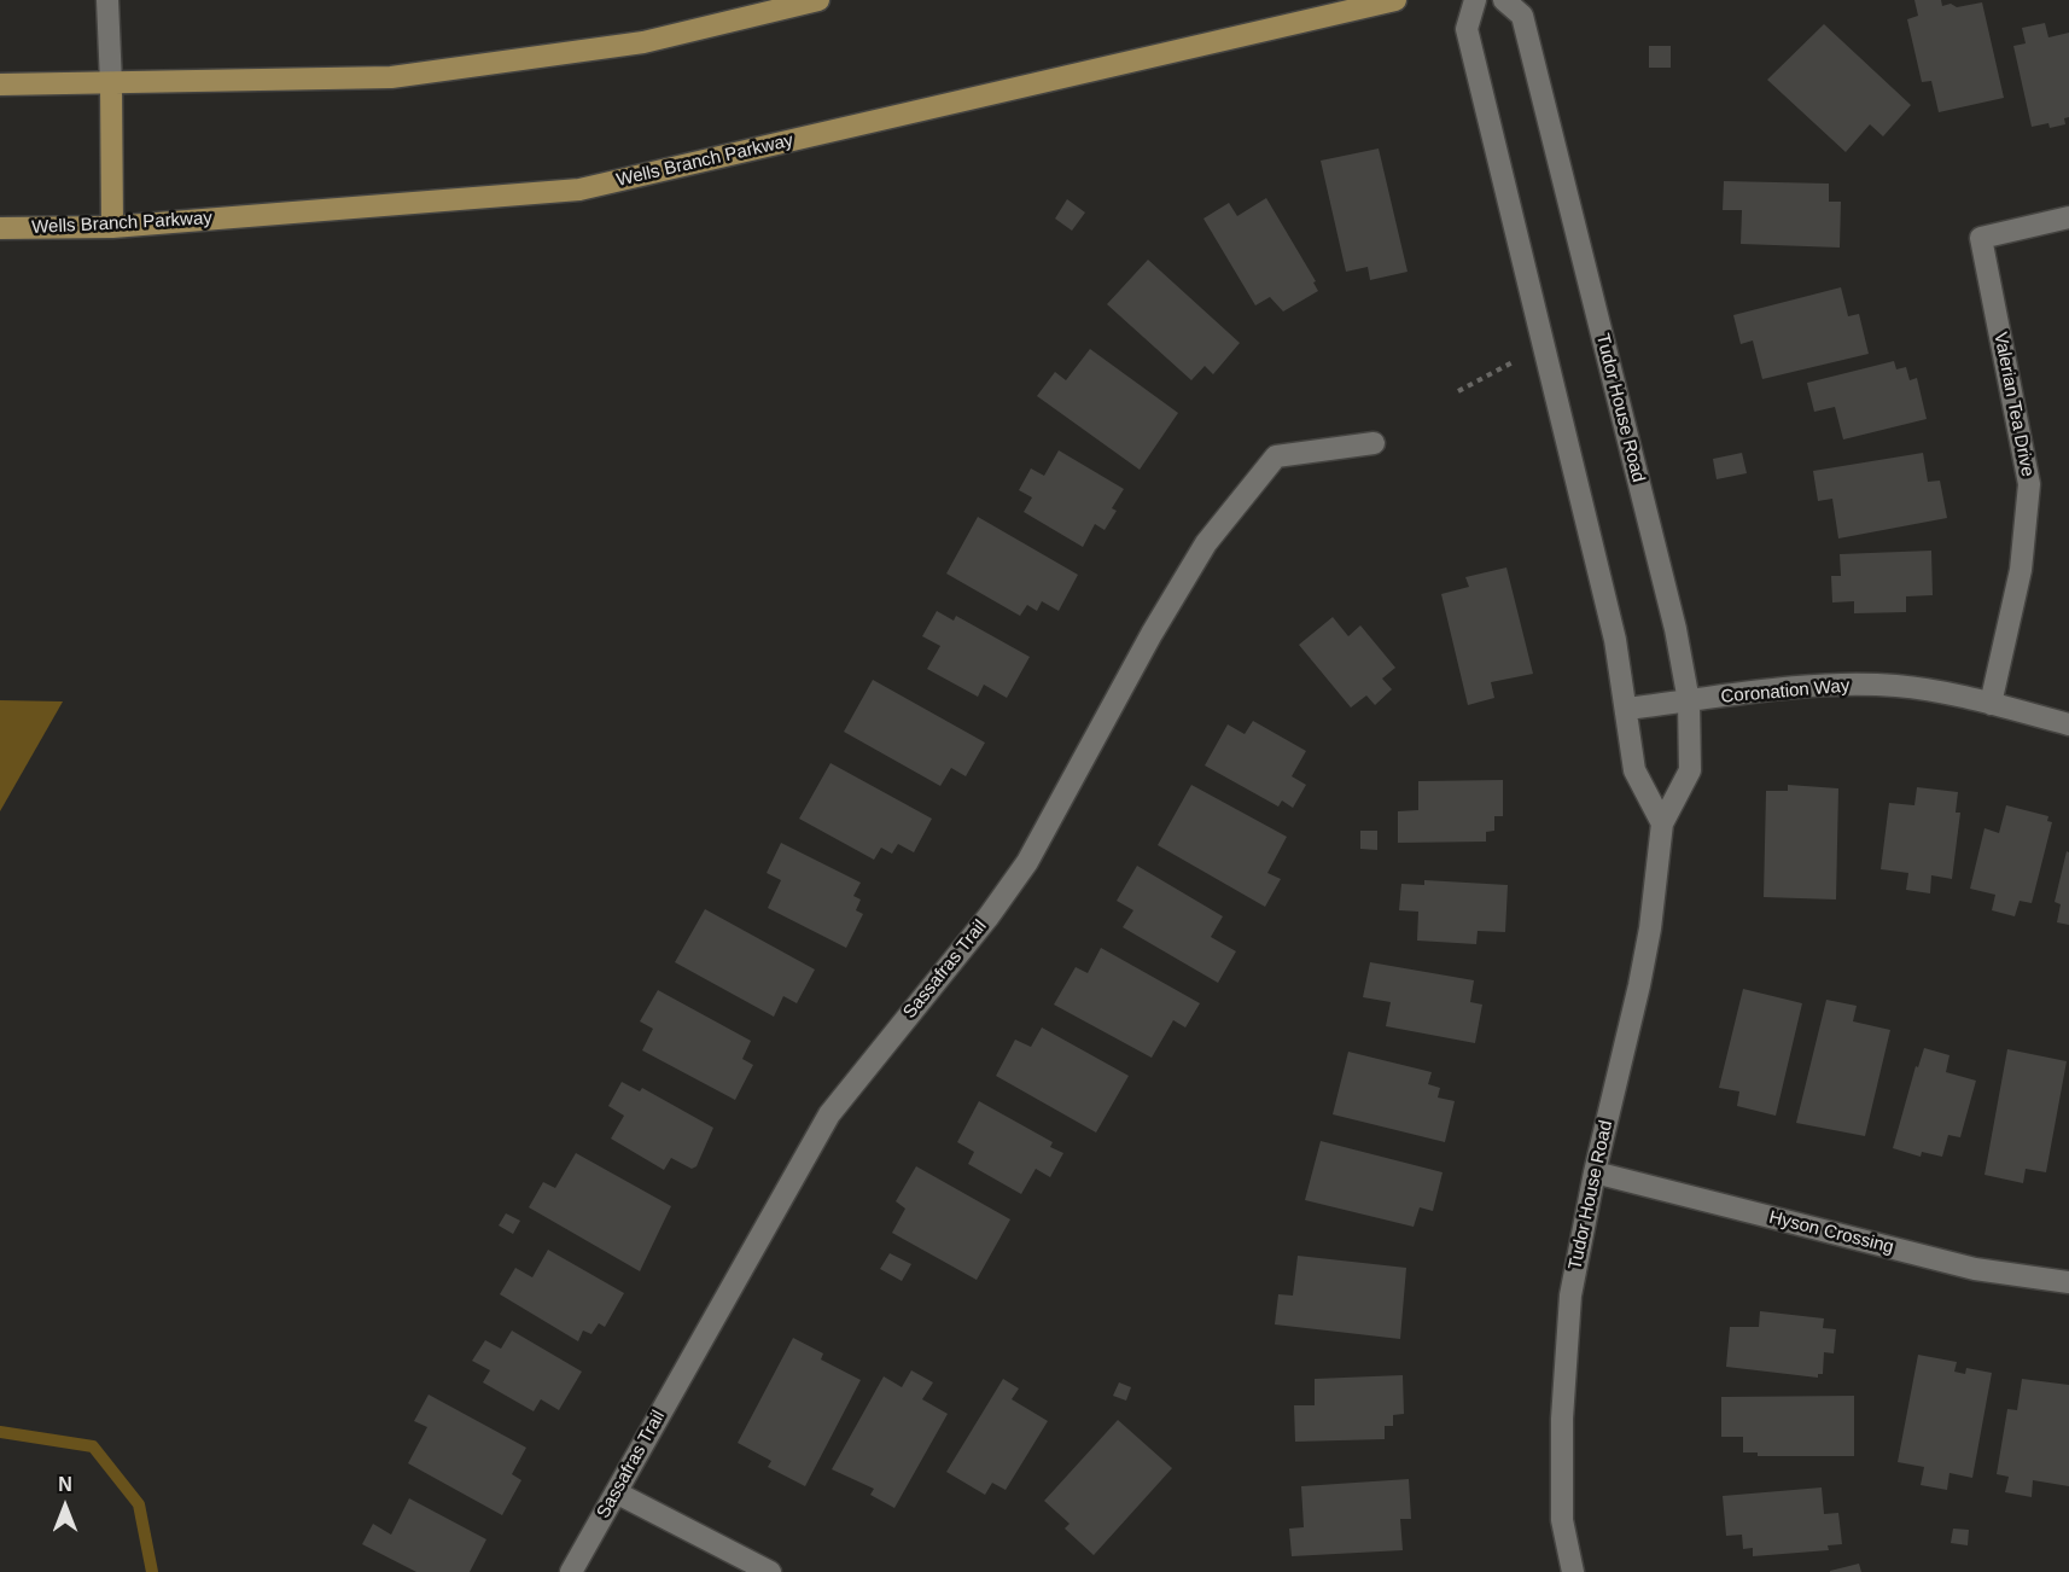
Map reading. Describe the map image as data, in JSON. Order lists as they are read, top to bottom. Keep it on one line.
{"streets":{"main road":["Wells Branch Parkway"],"street":["Valerian Tea Drive","Tudor House Road","Coronation Way","Sassafras Trail","Hyson Crossing"]},"crossings":[["Valerian Tea Drive","Coronation Way"],["Tudor House Road","Coronation Way"],["Tudor House Road","Hyson Crossing"]],"north":"top"}
